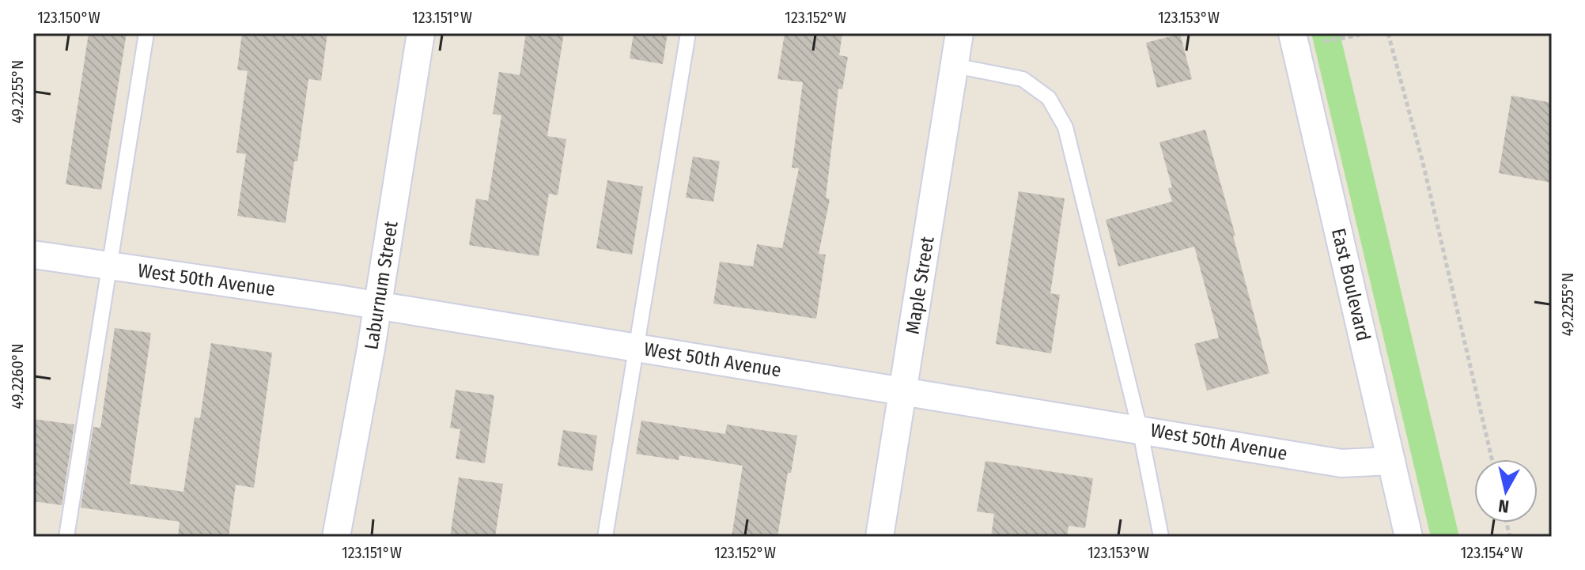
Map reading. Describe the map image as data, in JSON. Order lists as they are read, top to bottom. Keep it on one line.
{"streets":{"street":["West 50th Avenue","East Boulevard","Laburnum Street","Maple Street"]},"crossings":[["West 50th Avenue","East Boulevard"],["West 50th Avenue","Laburnum Street"],["West 50th Avenue","Maple Street"]],"north":"bottom","coordinates":["123.150°W","123.151°W","123.152°W","123.153°W","49.2255°N","49.2260°N","123.154°W"]}
